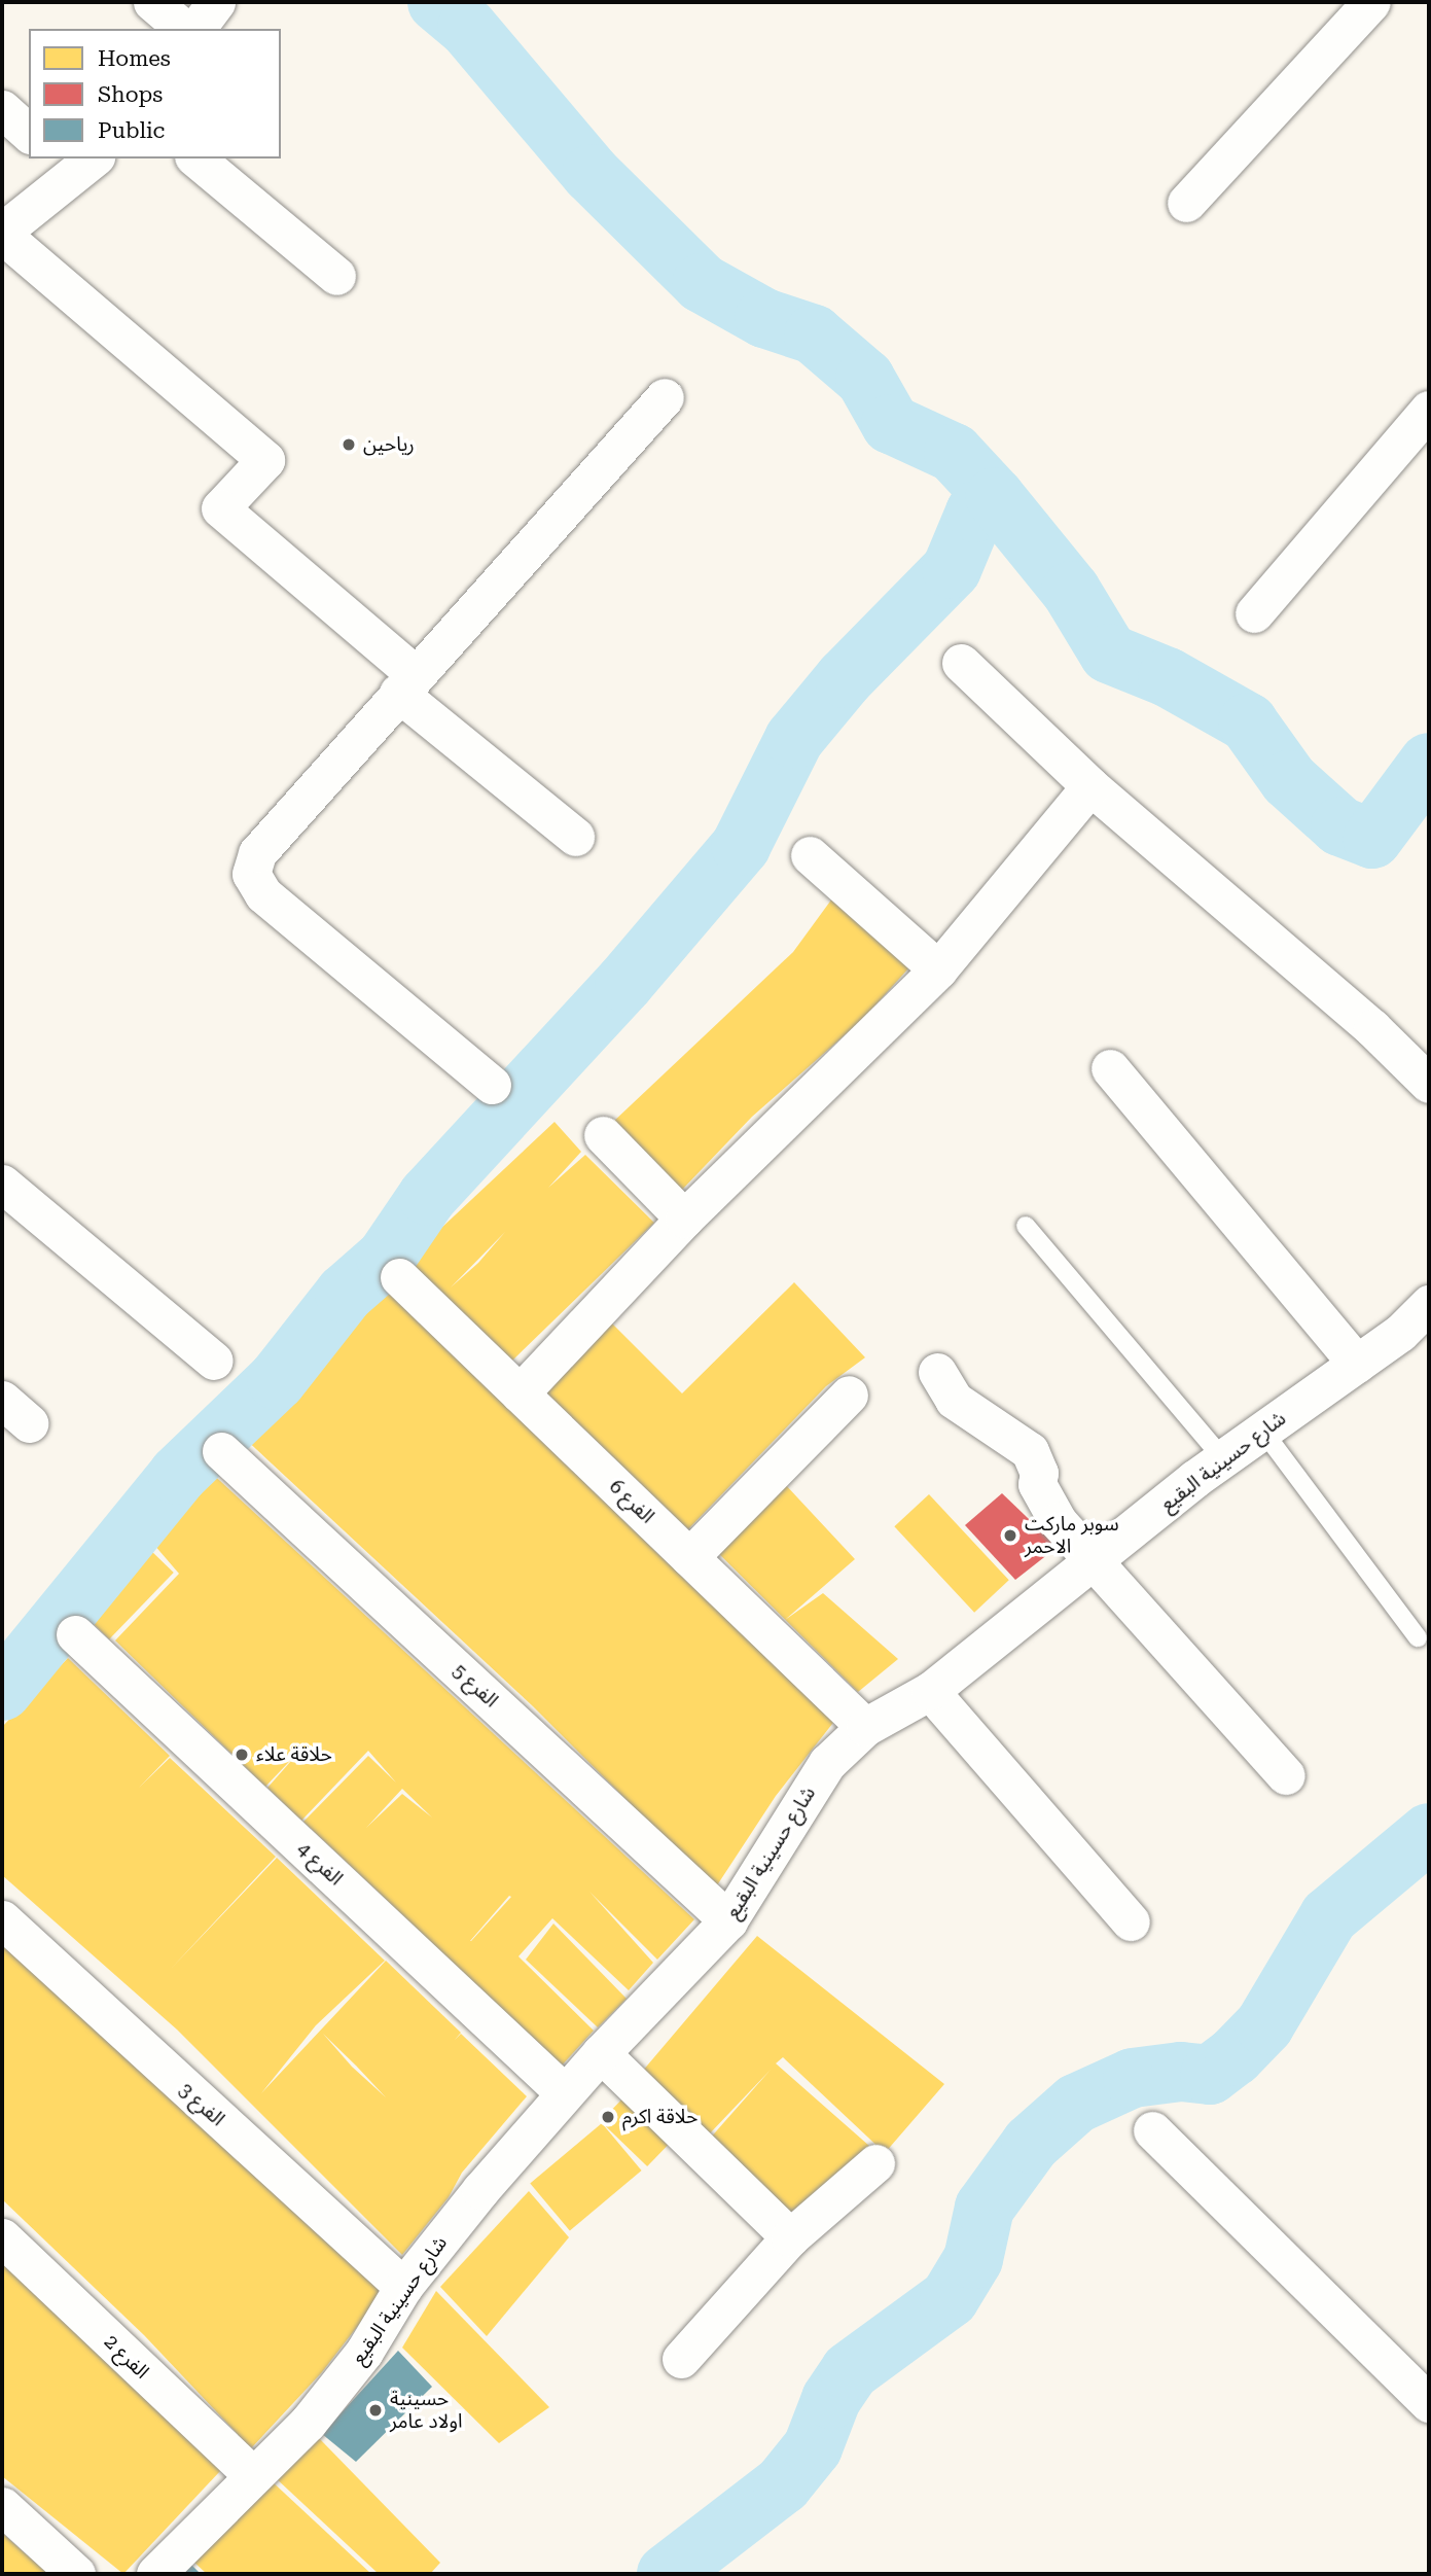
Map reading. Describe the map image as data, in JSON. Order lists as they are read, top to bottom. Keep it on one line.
{"streets":{"street":["شارع حسينية البقيع","الفرع 6","الفرع 5","الفرع 4","الفرع 3","الفرع 2"]},"crossings":[["شارع حسينية البقيع","الفرع 6"],["شارع حسينية البقيع","الفرع 5"],["شارع حسينية البقيع","الفرع 4"],["شارع حسينية البقيع","الفرع 3"],["شارع حسينية البقيع","الفرع 2"]],"places":["رياحين","سوبر ماركت الاحمر","حلاقة علاء","حلاقة اكرم","حسينية اولاد عامر"],"legend":["Homes","Shops","Public"]}
